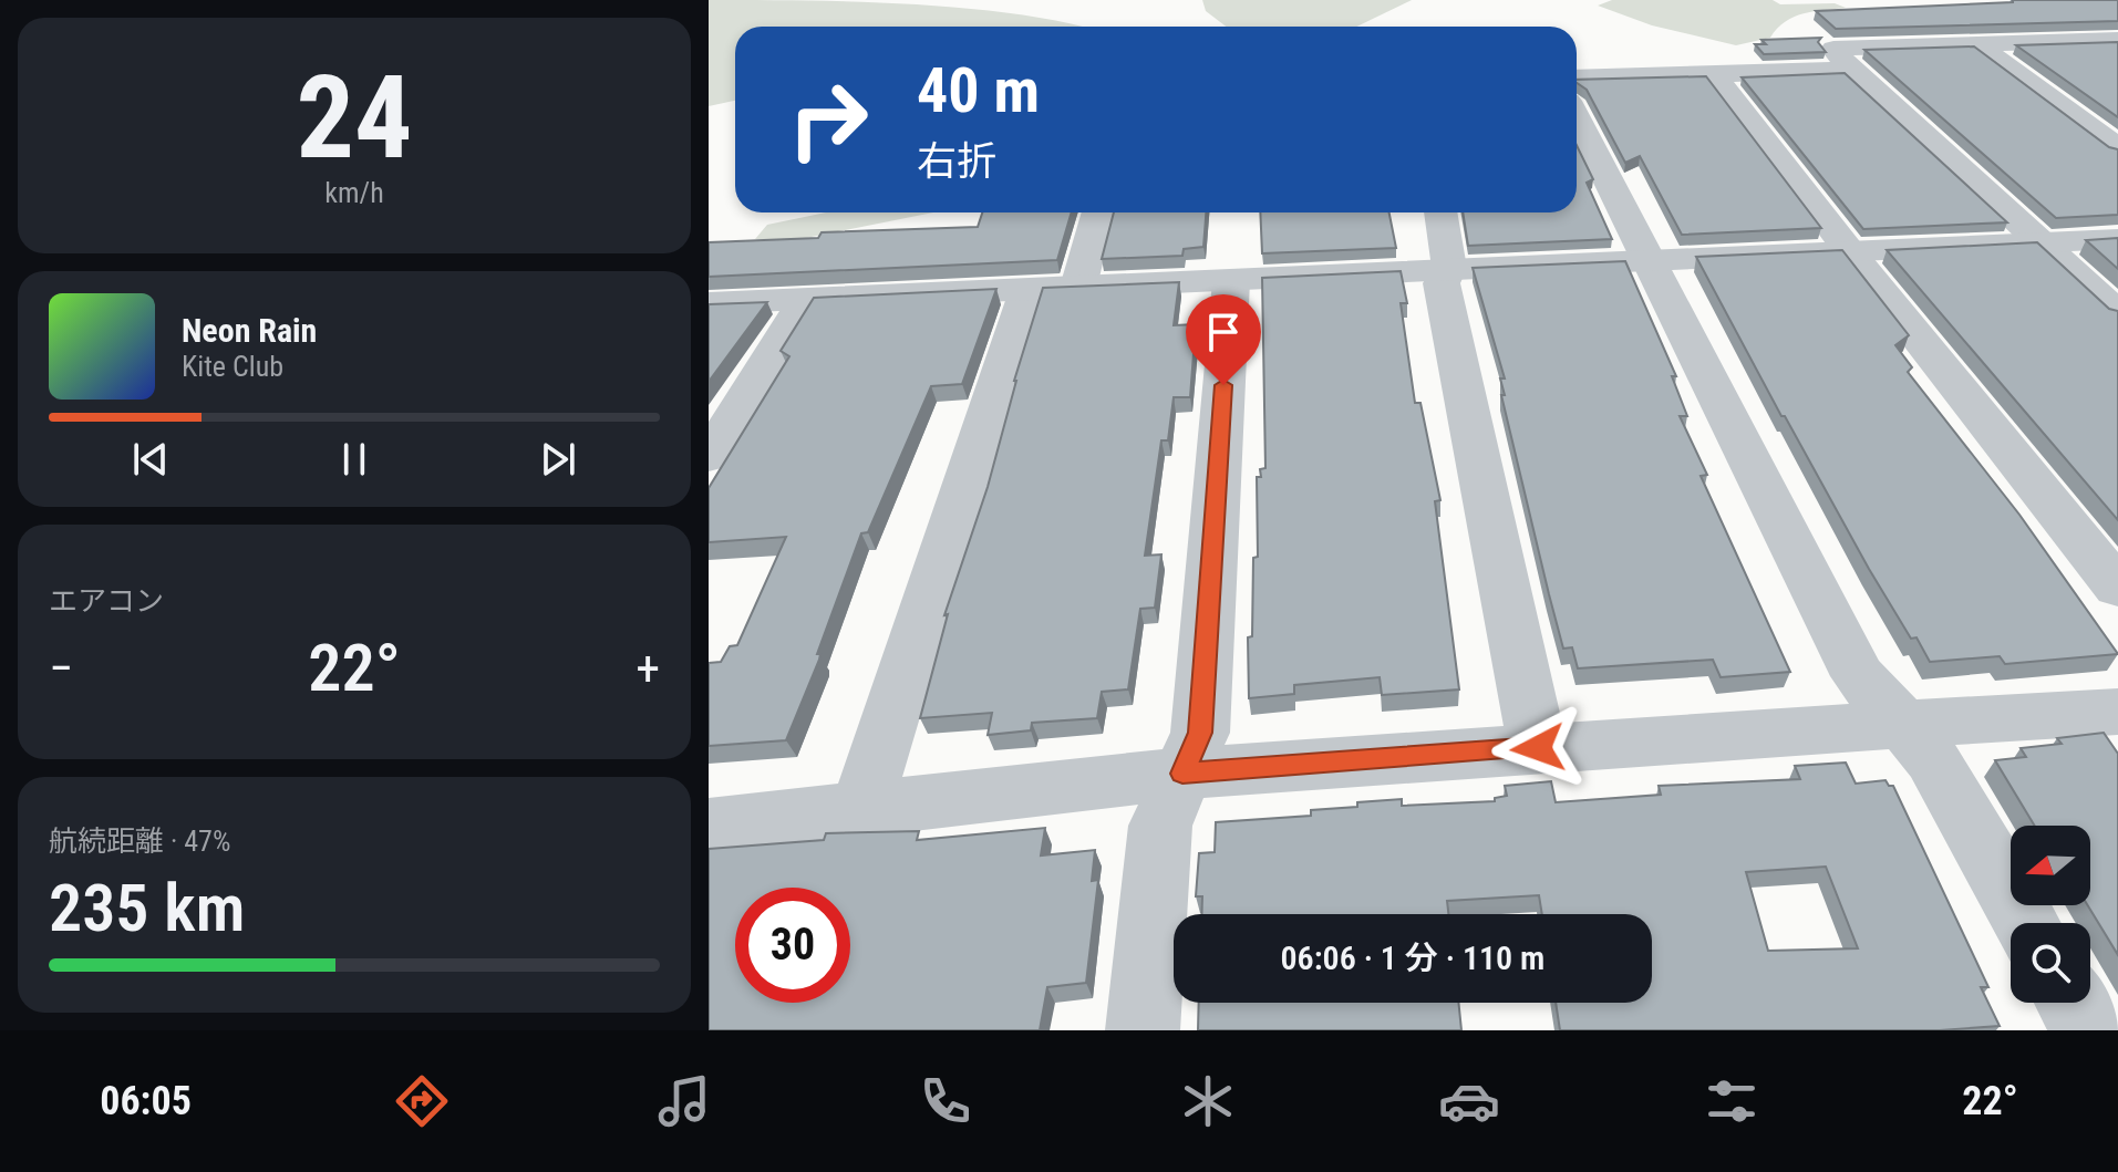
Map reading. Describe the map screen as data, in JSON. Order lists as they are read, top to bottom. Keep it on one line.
{"north":"left","page":{"tile":[["24","km/h"],"エアコン",["航続距離 · 47%","235 km"]],"turn":["40 m","右折"],"song":["Neon Rain","Kite Club"],"heat":["−","22°","+"],"limit":"30","trip":"06:06 · 1 分 · 110 m","tabs":["06:05","22°"]}}
